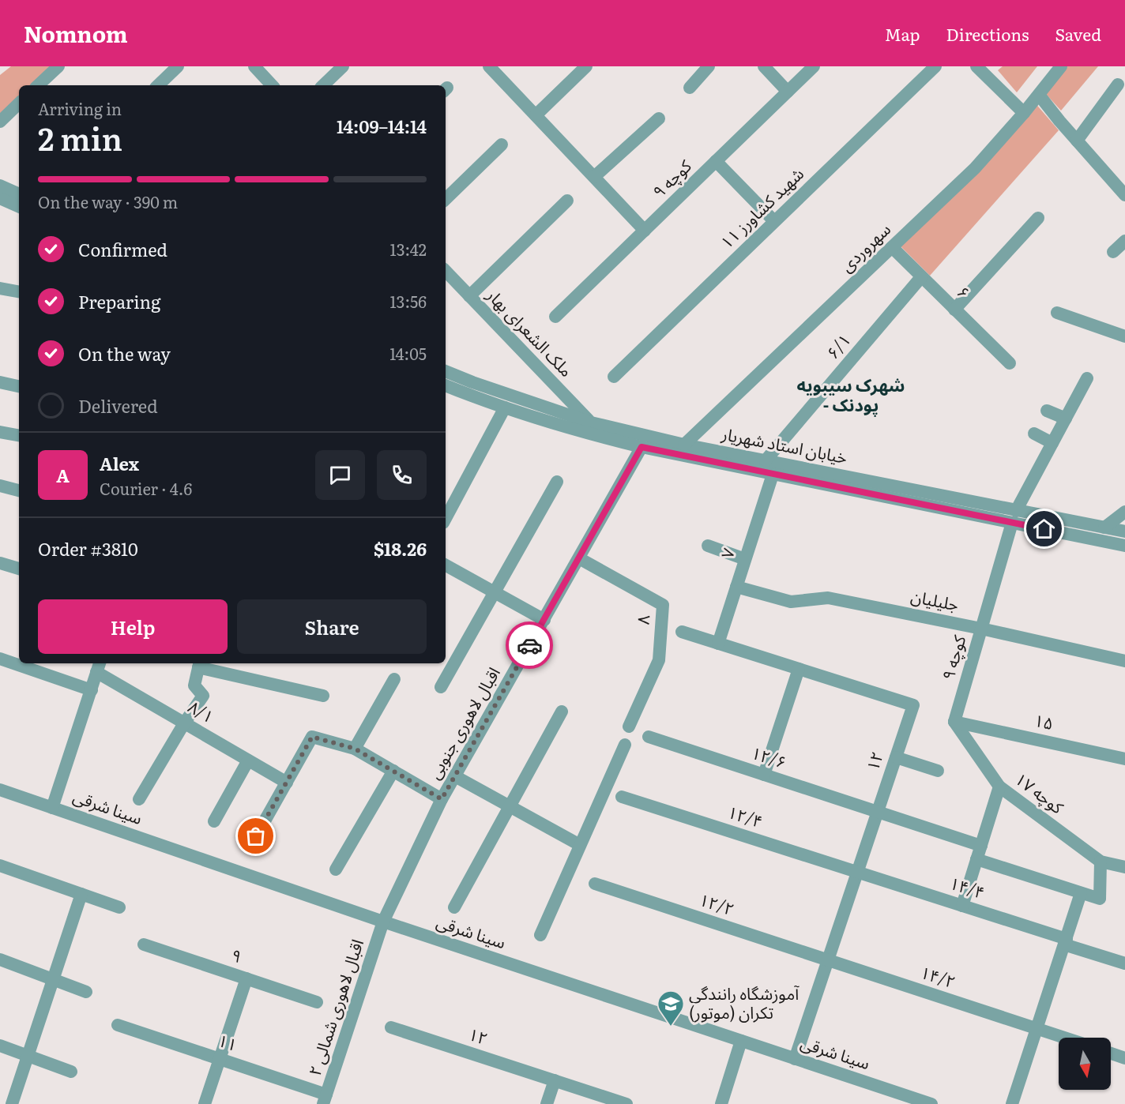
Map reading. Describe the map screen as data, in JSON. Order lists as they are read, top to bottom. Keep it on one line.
{"streets":{"street":["کوچه ۹","۱۱ شهید کشاورز","سهروردی","۶","ملک الشعرای بهار","۶/۱","خیابان استاد شهریار","۷","جلیلیان","۸","۸/۱","۱۵","اقبال لاهوری جنوبی","۱۲/۶","۱۲","کوچه ۱۷","سینا شرقی","۱۲/۴","۱۴/۴","۱۲/۲","۹","۱۴/۲","اقبال لاهوری شمالی ۲","۱۱"]},"crossings":[["کوچه ۹","خیابان استاد شهریار"],["کوچه ۹","جلیلیان"],["کوچه ۹","۱۵"],["کوچه ۹","کوچه ۱۷"],["سهروردی","۶"],["سهروردی","خیابان استاد شهریار"],["۶","۶/۱"],["ملک الشعرای بهار","خیابان استاد شهریار"],["۶/۱","خیابان استاد شهریار"],["خیابان استاد شهریار","۷"],["خیابان استاد شهریار","اقبال لاهوری جنوبی"],["۷","جلیلیان"],["۷","۱۲"],["۸","اقبال لاهوری جنوبی"],["۱۵","کوچه ۱۷"],["اقبال لاهوری جنوبی","سینا شرقی"],["اقبال لاهوری جنوبی","اقبال لاهوری شمالی ۲"],["۱۲/۶","۱۲"],["۱۲","سینا شرقی"],["۱۲","۱۲/۴"],["۱۲","۱۴/۴"],["۱۲","۱۲/۲"],["۱۲","۱۴/۲"],["سینا شرقی","اقبال لاهوری شمالی ۲"],["۱۲/۴","۱۴/۴"],["۱۲/۲","۱۴/۲"],["اقبال لاهوری شمالی ۲","۱۱"]],"districts":["شهرک سیبویه - پودنک"],"places":{"school or university":["آموزشگاه رانندگی تکران (موتور)"]},"north":"bottom","page":{"header":"Nomnom","nav":["Map","Directions","Saved"],"heading":["2 min","Arriving in","14:09–14:14"],"panel":["Alex","Courier · 4.6","Order #3810","$18.26"],"bar":"On the way · 390 m","list":[["Confirmed","13:42"],["Preparing","13:56"],["On the way","14:05"],"Delivered"],"round":"A","buttons":["Help","Share"]}}
